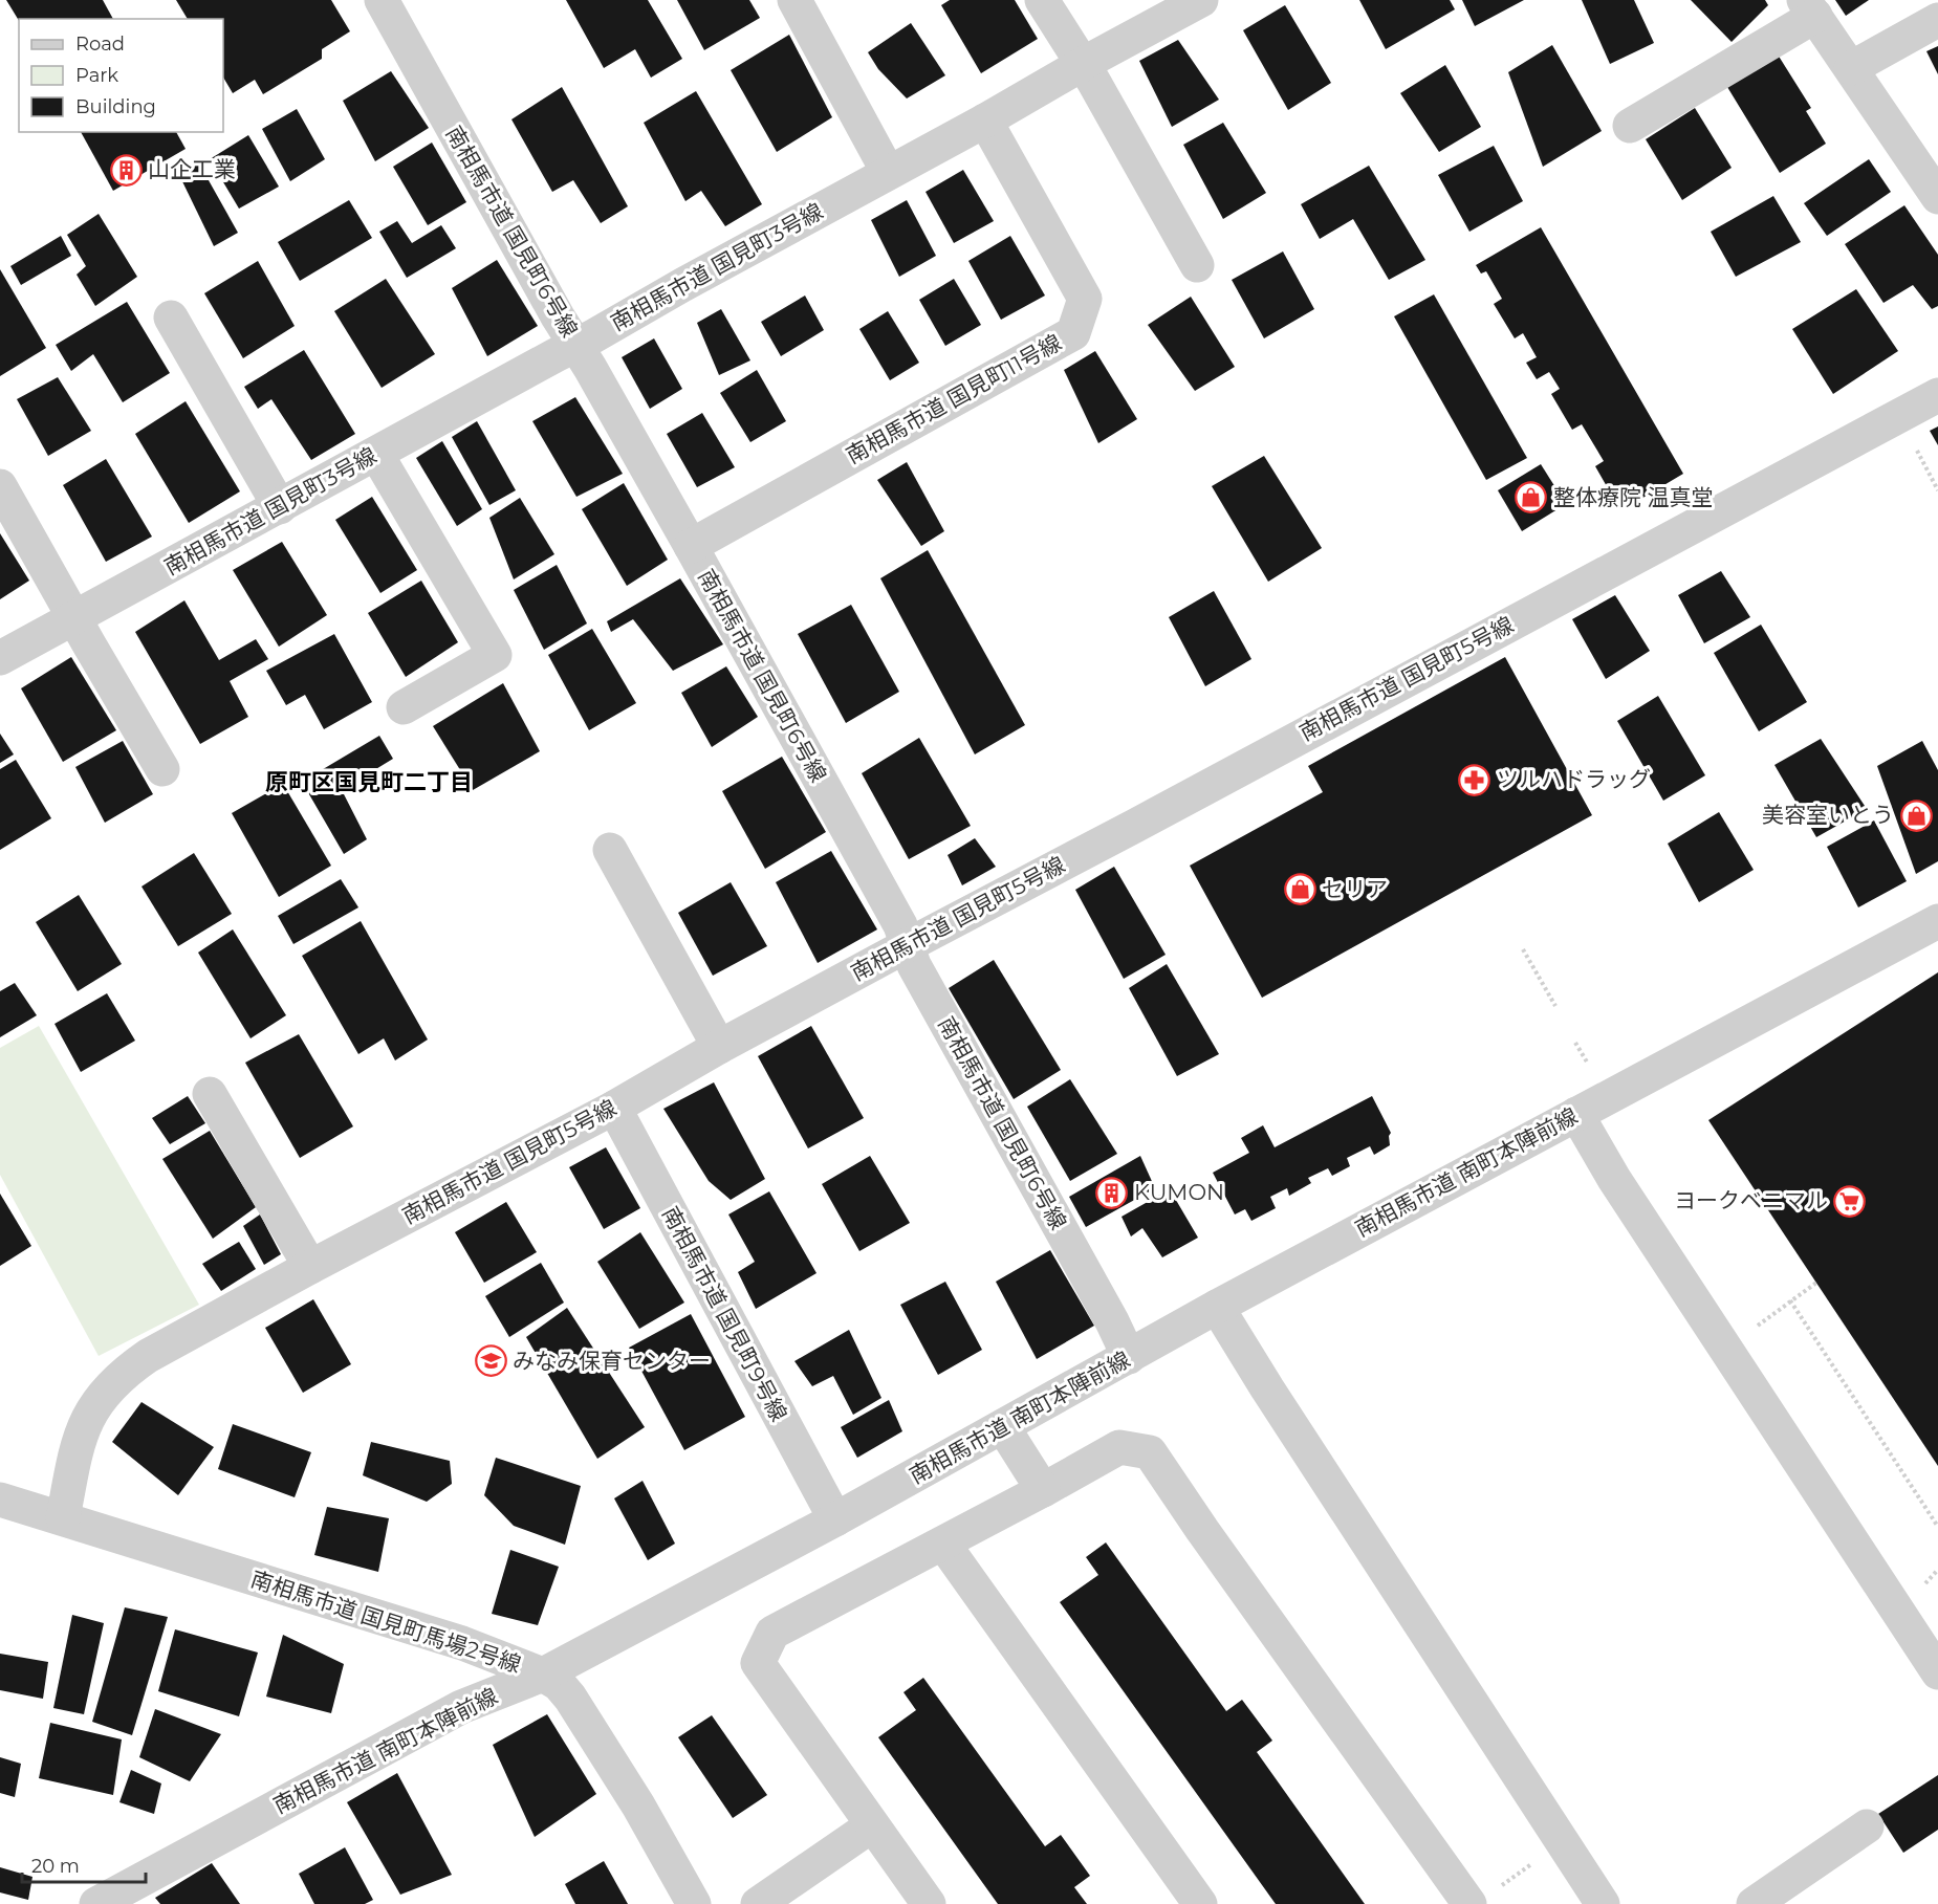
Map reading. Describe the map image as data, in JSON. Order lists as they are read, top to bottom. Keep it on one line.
{"streets":{"street":["南相馬市道 国見町6号線","南相馬市道 国見町3号線","南相馬市道 国見町11号線","南相馬市道 国見町5号線","南相馬市道 南町本陣前線","南相馬市道 国見町9号線","南相馬市道 国見町馬場2号線"]},"crossings":[["南相馬市道 国見町6号線","南相馬市道 国見町3号線"],["南相馬市道 国見町6号線","南相馬市道 国見町11号線"],["南相馬市道 国見町6号線","南相馬市道 国見町5号線"],["南相馬市道 国見町6号線","南相馬市道 南町本陣前線"],["南相馬市道 国見町3号線","南相馬市道 国見町11号線"],["南相馬市道 国見町5号線","南相馬市道 国見町9号線"],["南相馬市道 国見町5号線","南相馬市道 国見町馬場2号線"],["南相馬市道 南町本陣前線","南相馬市道 国見町9号線"],["南相馬市道 南町本陣前線","南相馬市道 国見町馬場2号線"]],"districts":["原町区国見町二丁目"],"places":{"building":["山企工業","KUMON"],"shop":["整体療院 温真堂","美容室いとう","セリア"],"pharmacy":["ツルハドラッグ"],"supermarket":["ヨークベニマル"],"school or university":["みなみ保育センター"]},"legend":["Road","Park","Building"],"scale_bar":"20 m"}
